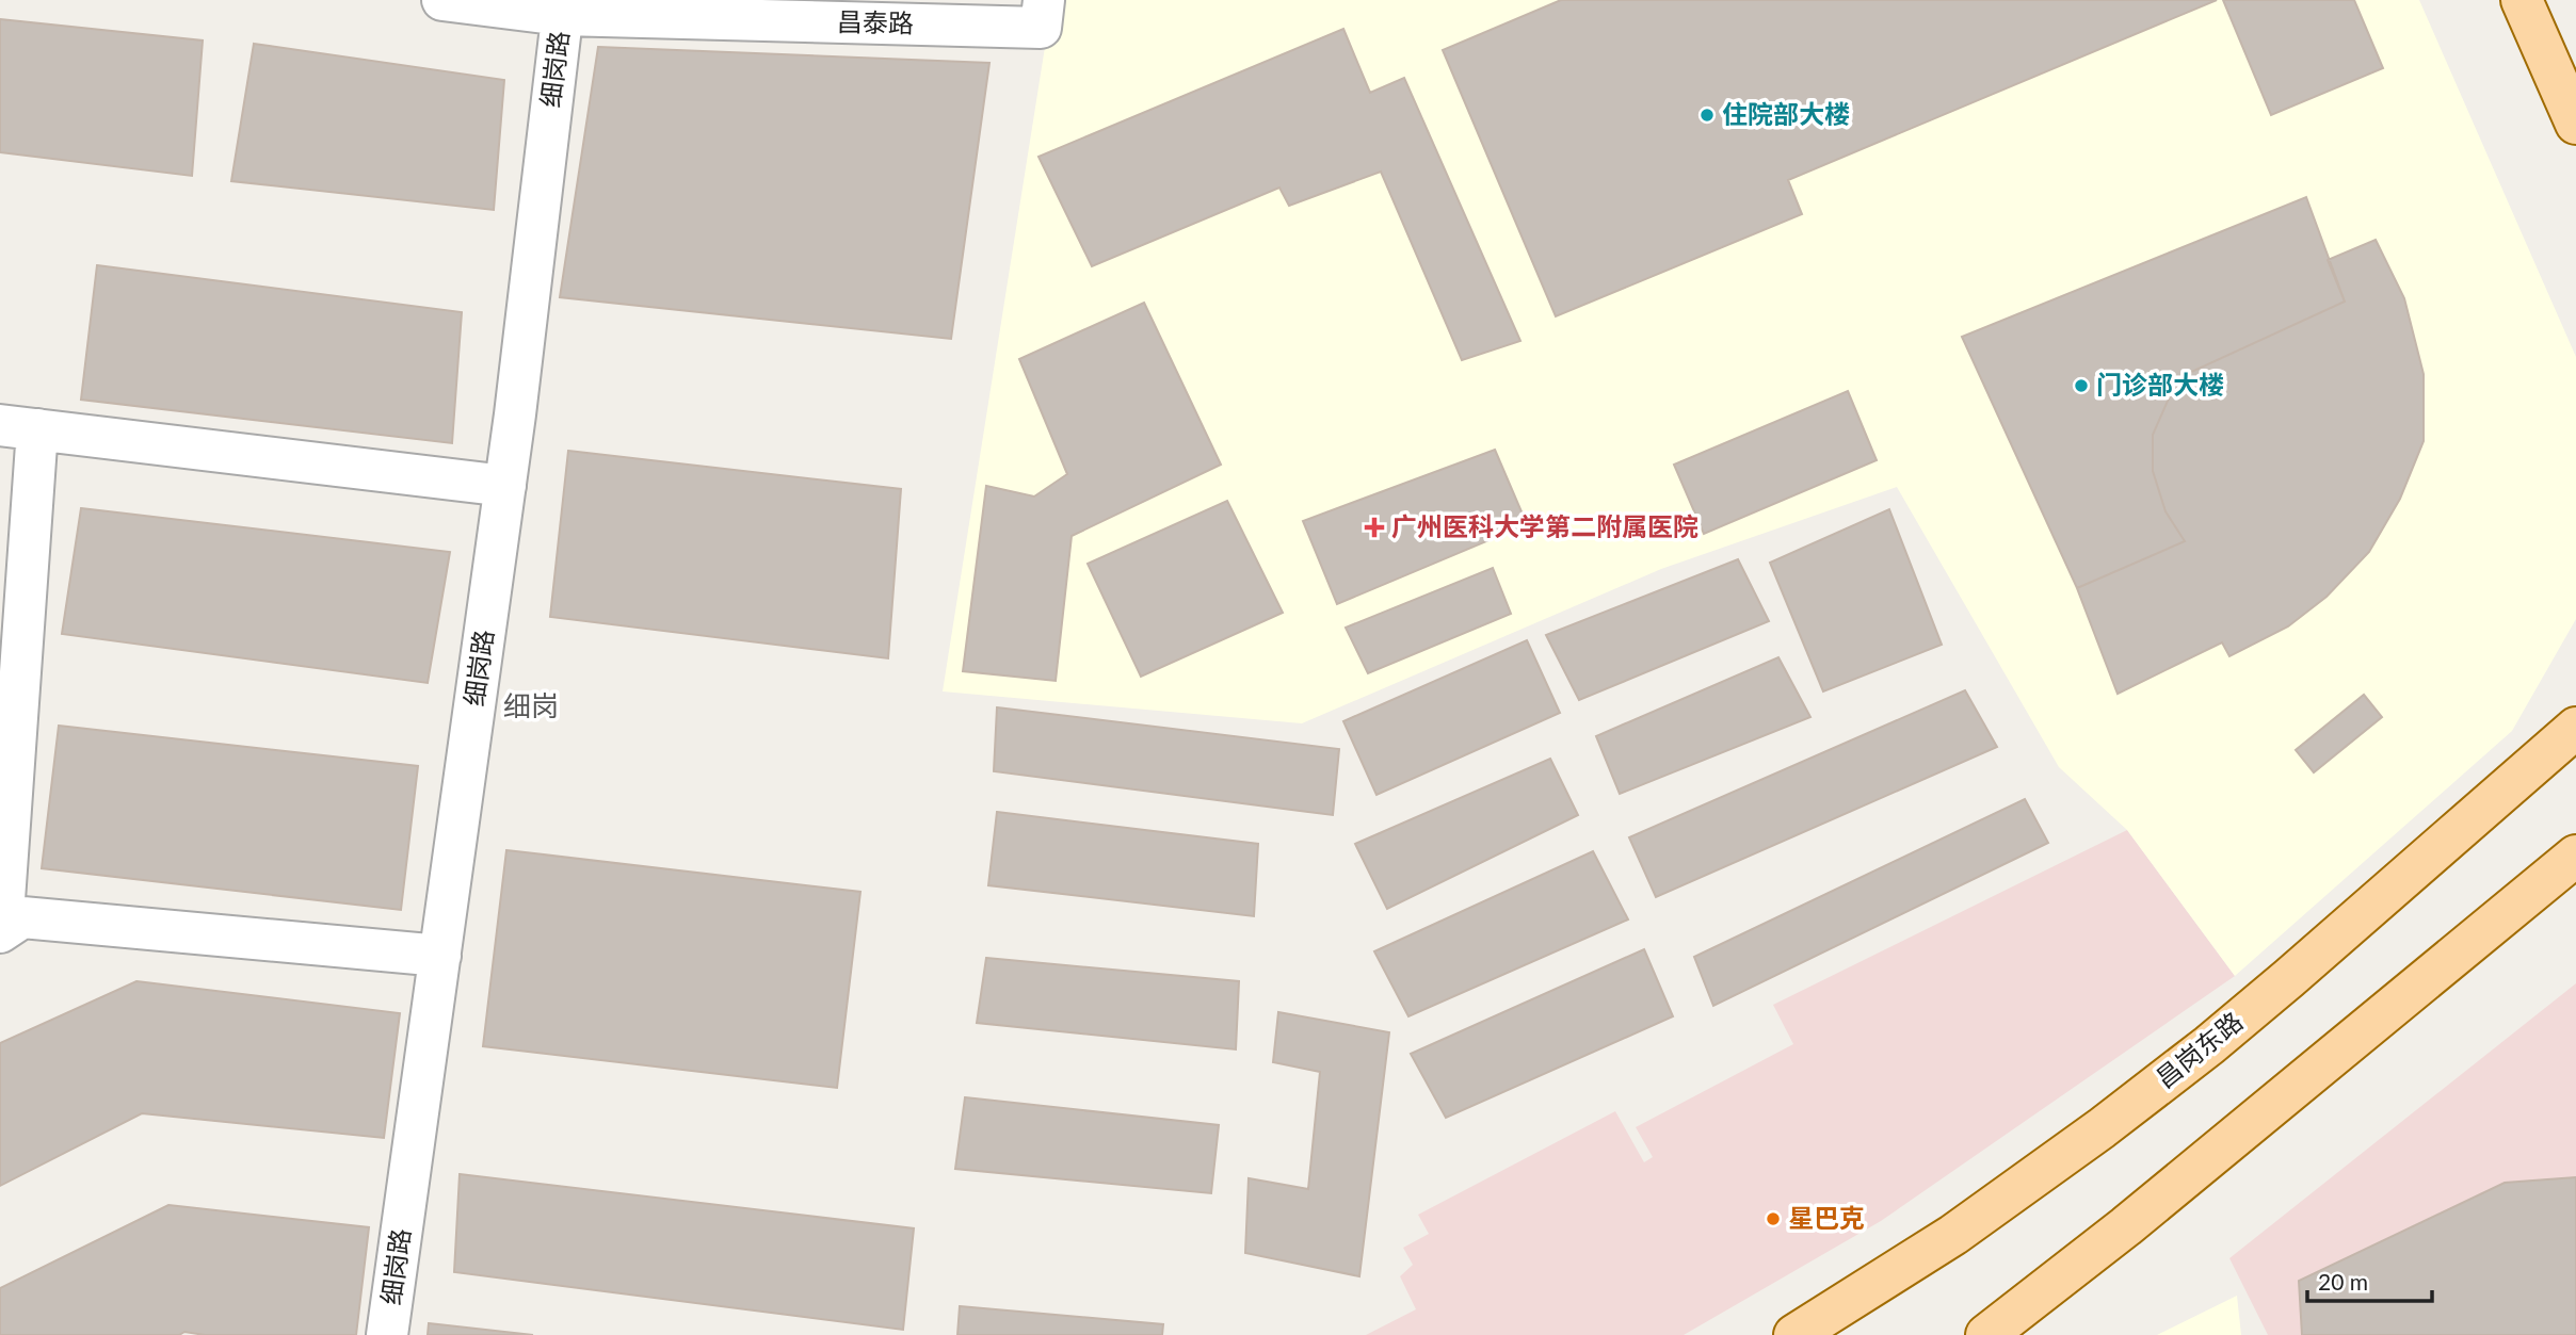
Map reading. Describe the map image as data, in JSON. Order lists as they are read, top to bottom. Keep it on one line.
{"streets":{"main road":["昌岗东路"],"street":["昌泰路","细岗路"]},"crossings":[["昌泰路","细岗路"]],"districts":["细岗"],"places":{"other":["住院部大楼","门诊部大楼","星巴克"],"health":["广州医科大学第二附属医院"]},"scale_bar":"20 m"}
